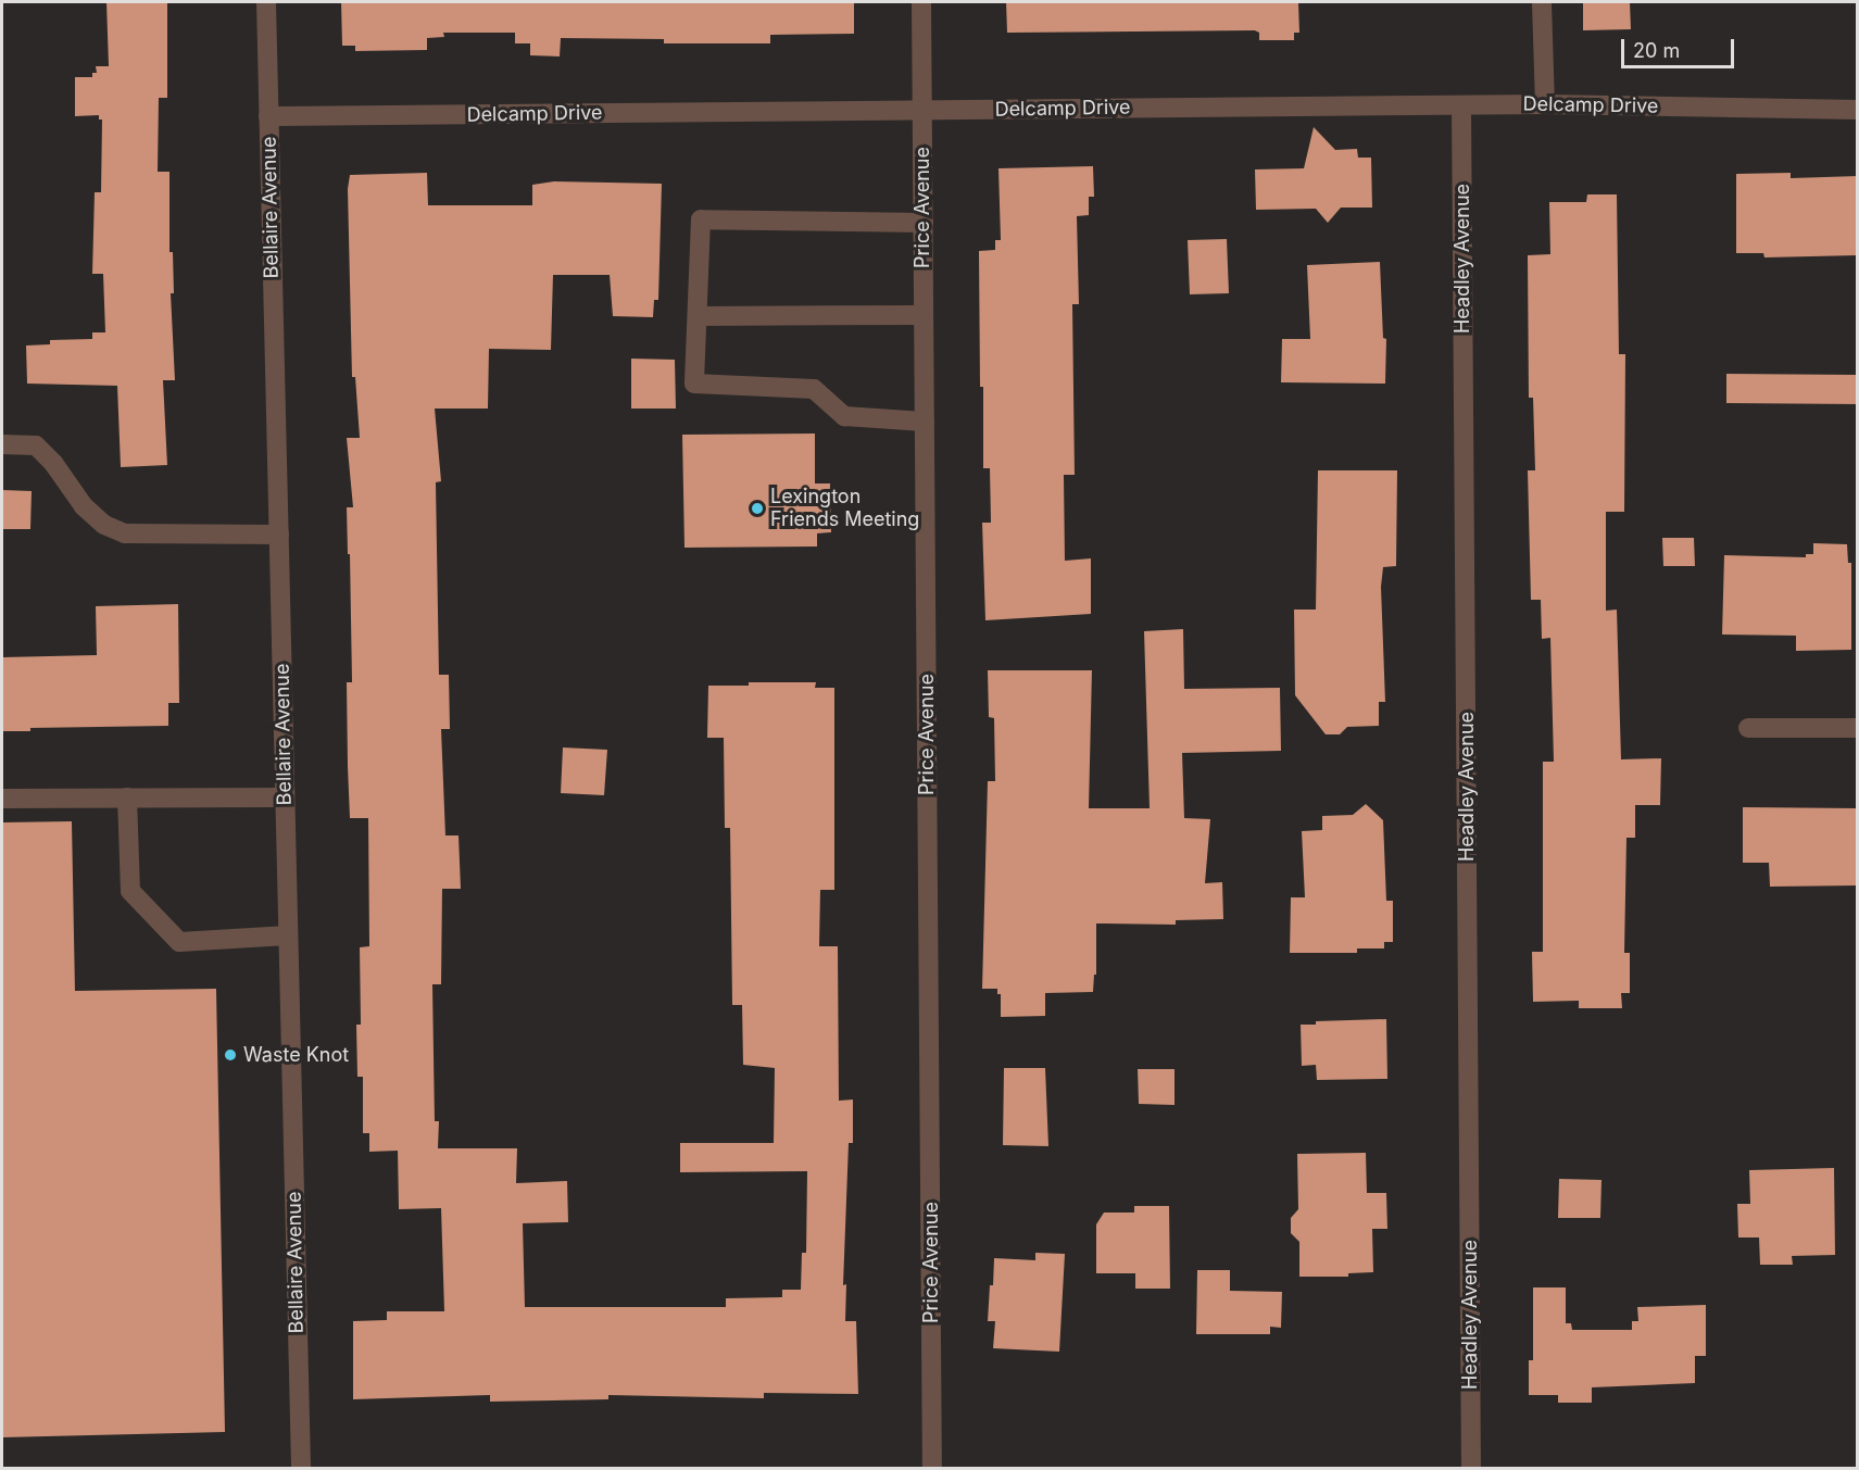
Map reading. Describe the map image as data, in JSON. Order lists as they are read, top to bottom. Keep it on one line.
{"streets":{"street":["Delcamp Drive","Bellaire Avenue","Price Avenue","Headley Avenue"]},"crossings":[["Delcamp Drive","Bellaire Avenue"],["Delcamp Drive","Price Avenue"],["Delcamp Drive","Headley Avenue"]],"places":["Lexington Friends Meeting","Waste Knot"],"scale_bar":"20 m"}
